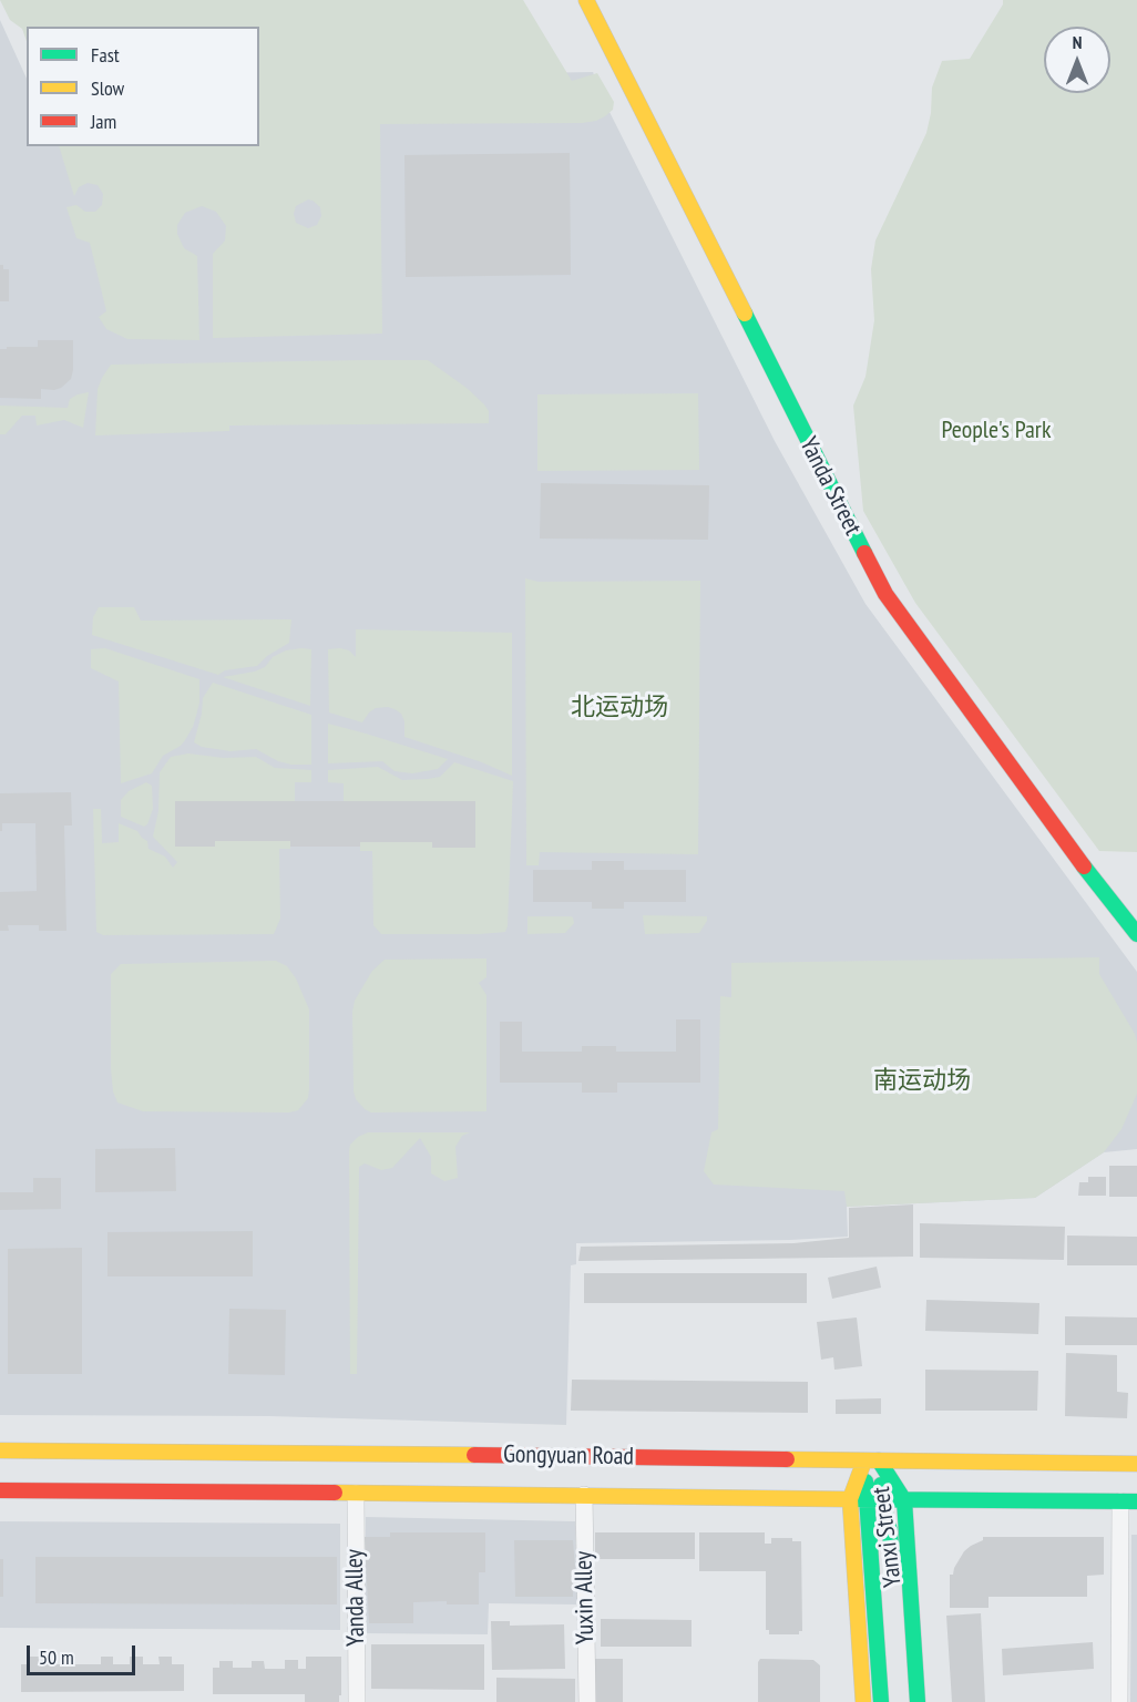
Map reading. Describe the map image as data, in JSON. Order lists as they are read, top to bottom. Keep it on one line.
{"streets":{"main road":["Yanda Street","Gongyuan Road","Yanxi Street"],"street":["Yanda Alley","Yuxin Alley"]},"crossings":[["Gongyuan Road","Yanxi Street"],["Gongyuan Road","Yanda Alley"],["Gongyuan Road","Yuxin Alley"]],"parks":["People's Park","北运动场","南运动场"],"legend":["Fast","Slow","Jam"],"scale_bar":"50 m","north":"top"}
